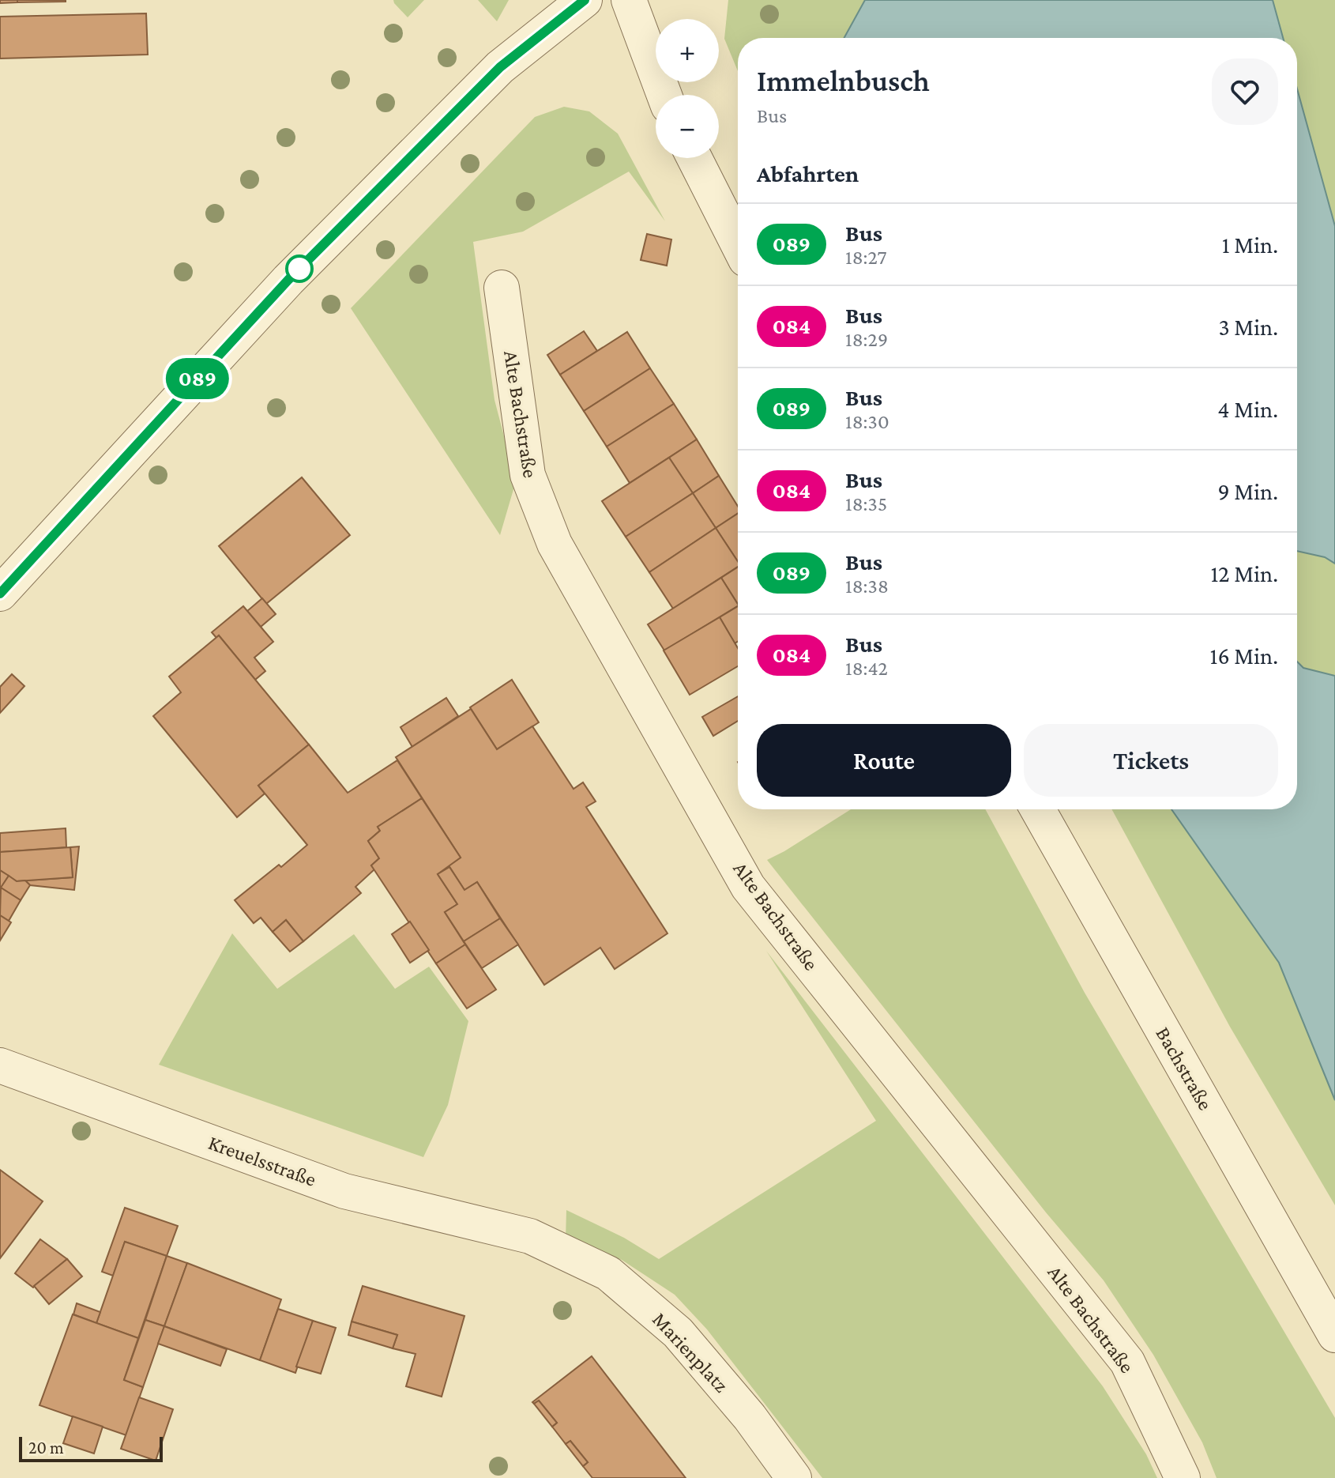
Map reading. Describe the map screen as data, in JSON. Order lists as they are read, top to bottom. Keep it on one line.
{"streets":{"street":["Alte Bachstraße","Bachstraße","Kreuelsstraße","Marienplatz"]},"crossings":[["Kreuelsstraße","Marienplatz"]],"lines":["bus line 089"],"scale_bar":"20 m","page":{"on_map":"089","map_buttons":["+","−"],"heading":[["Immelnbusch","Bus"],"Abfahrten"],"list":[{"mark":"089","name":"Bus","note":"18:27","value":"1 Min."},{"mark":"084","name":"Bus","note":"18:29","value":"3 Min."},{"mark":"089","name":"Bus","note":"18:30","value":"4 Min."},{"mark":"084","name":"Bus","note":"18:35","value":"9 Min."},{"mark":"089","name":"Bus","note":"18:38","value":"12 Min."},{"mark":"084","name":"Bus","note":"18:42","value":"16 Min."}],"buttons":["Route","Tickets"],"scale":"20 m"}}
